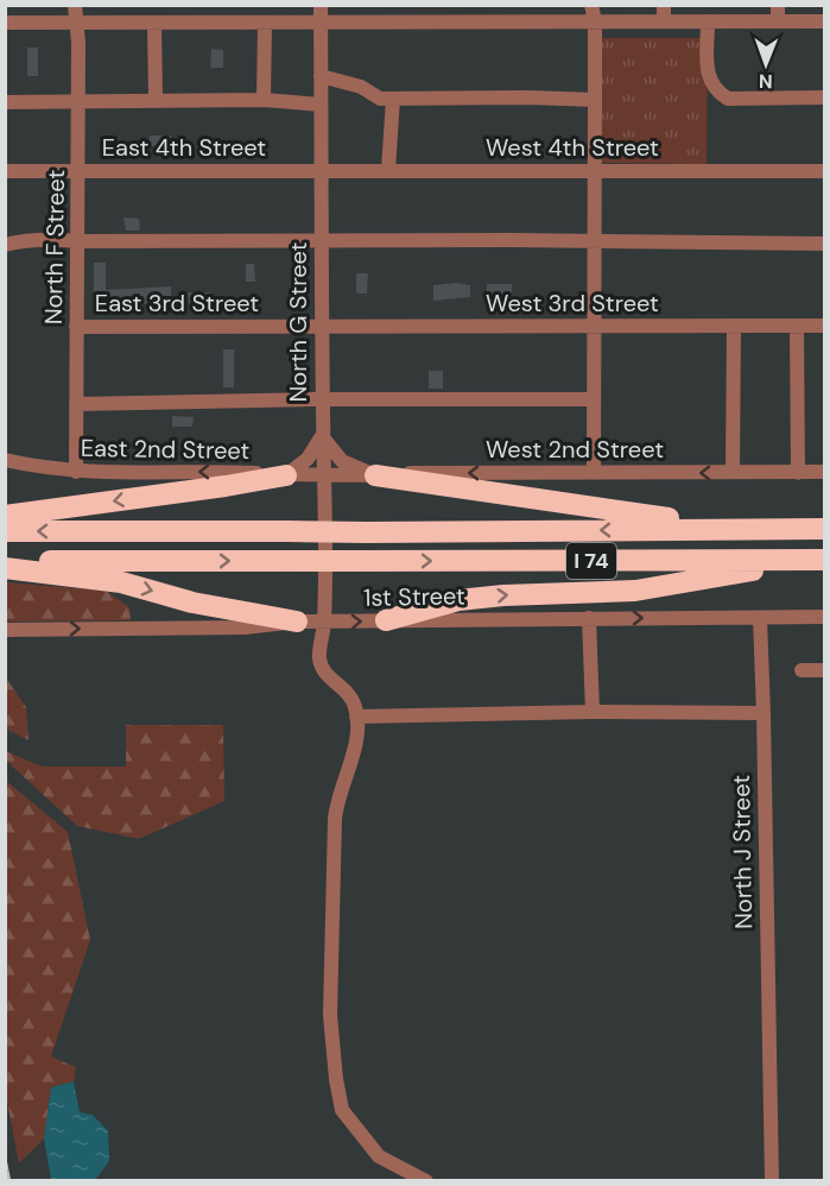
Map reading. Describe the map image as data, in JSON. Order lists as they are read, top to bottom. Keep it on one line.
{"streets":{"highway":["I 74"],"street":["East 4th Street","West 4th Street","North F Street","East 3rd Street","West 3rd Street","North G Street","East 2nd Street","West 2nd Street","1st Street","North J Street"]},"crossings":[["East 4th Street","West 4th Street"],["East 4th Street","North F Street"],["East 4th Street","North G Street"],["West 4th Street","North G Street"],["North F Street","East 3rd Street"],["North F Street","East 2nd Street"],["East 3rd Street","West 3rd Street"],["East 3rd Street","North G Street"],["West 3rd Street","North G Street"],["North G Street","East 2nd Street"],["North G Street","West 2nd Street"],["North G Street","1st Street"],["East 2nd Street","West 2nd Street"],["1st Street","North J Street"]],"north":"bottom"}
